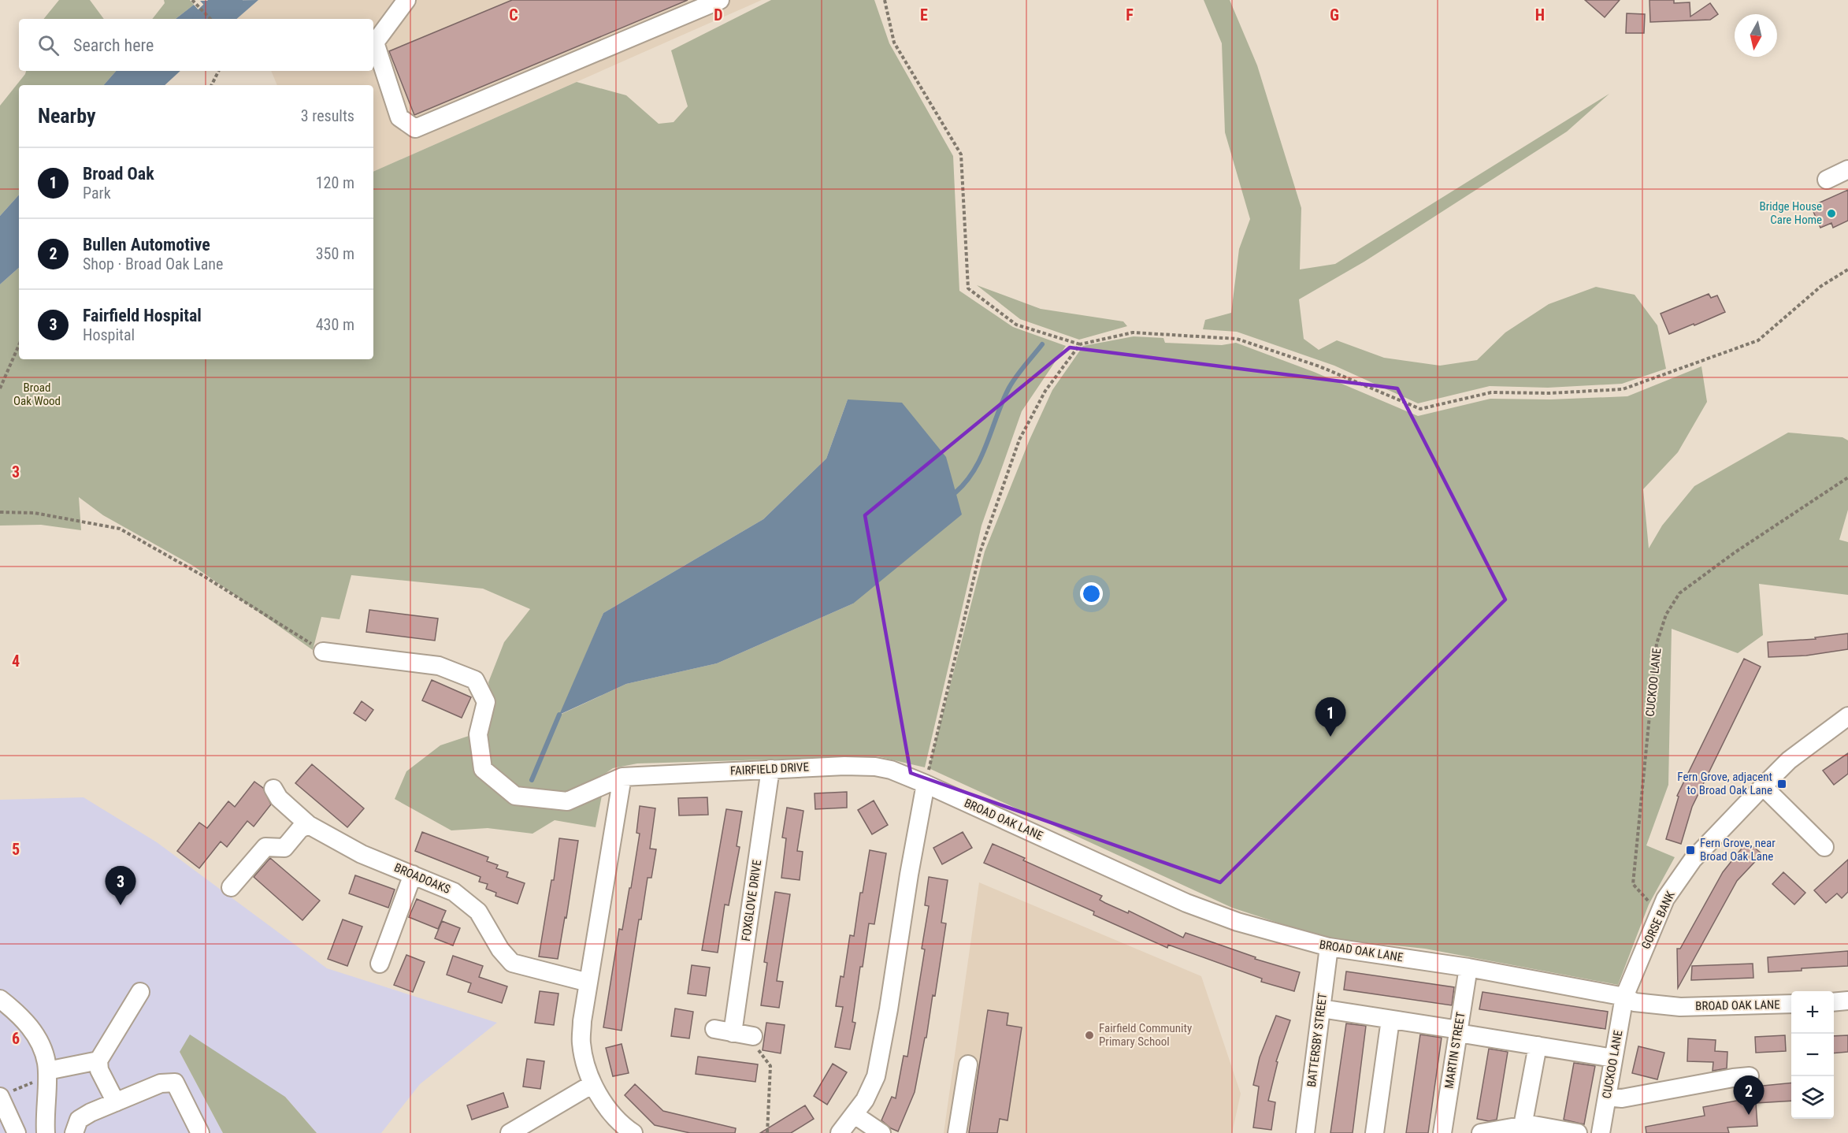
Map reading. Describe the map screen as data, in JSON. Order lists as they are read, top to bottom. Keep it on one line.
{"streets":{"street":["CUCKOO LANE","FAIRFIELD DRIVE","BROAD OAK LANE","BROADOAKS","FOXGLOVE DRIVE","GORSE BANK","BATTERSBY STREET","MARTIN STREET"]},"crossings":[["CUCKOO LANE","BROAD OAK LANE"],["CUCKOO LANE","GORSE BANK"],["FAIRFIELD DRIVE","BROAD OAK LANE"],["FAIRFIELD DRIVE","FOXGLOVE DRIVE"],["BROAD OAK LANE","GORSE BANK"],["BROAD OAK LANE","BATTERSBY STREET"],["BROAD OAK LANE","MARTIN STREET"]],"parks":["Broad Oak Wood"],"places":{"other":["Bridge House Care Home","Fairfield Community Primary School"],"transit":["Fern Grove, adjacent to Broad Oak Lane","Fern Grove, near Broad Oak Lane"]},"north":"bottom","page":{"search":"Search here","heading":["Nearby","3 results"],"list":[{"mark":"1","name":"Broad Oak","note":"Park","value":"120 m"},{"mark":"2","name":"Bullen Automotive","note":"Shop · Broad Oak Lane","value":"350 m"},{"mark":"3","name":"Fairfield Hospital","note":"Hospital","value":"430 m"}],"pins":["1","3","2"],"map_buttons":["+","−"]},"grid":{"columns":["C","D","E","F","G","H"],"rows":["3","4","5","6"]}}
